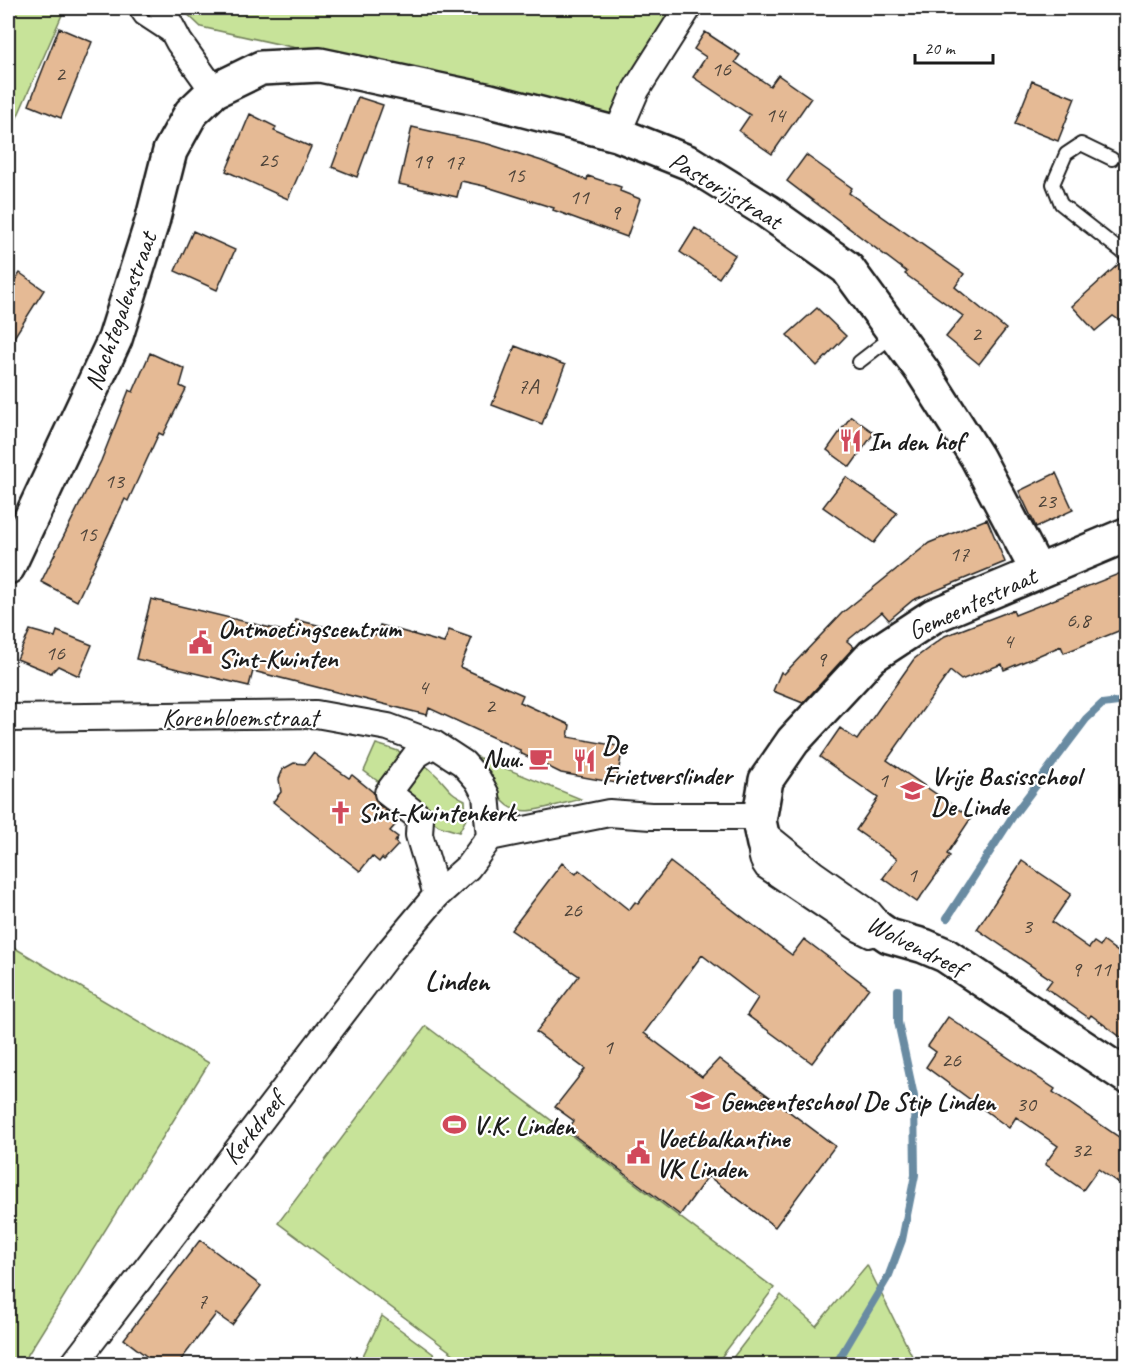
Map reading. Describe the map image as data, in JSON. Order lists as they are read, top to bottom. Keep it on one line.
{"streets":{"street":["Pastorijstraat","Nachtegalenstraat","Gemeentestraat","Korenbloemstraat","Wolvendreef","Kerkdreef"]},"crossings":[["Pastorijstraat","Nachtegalenstraat"],["Pastorijstraat","Gemeentestraat"],["Gemeentestraat","Wolvendreef"],["Korenbloemstraat","Kerkdreef"]],"districts":["Linden"],"places":{"restaurant":["In den hof","De Frietverslinder"],"public building":["Ontmoetingscentrum Sint-Kwinten","Voetbalkantine VK Linden"],"cafe":["Nuu."],"school or university":["Vrije Basisschool De Linde","Gemeenteschool De Stip Linden"],"church":["Sint-Kwintenkerk"],"sports":["V.K. Linden"]},"house_numbers":["16","2","14","25","19","17","15","11","9","2","7A","13","23","15","17","6,8","4","16","9","4","2","1","1","26","3","9","11","1","26","30","32","7"],"scale_bar":"20 m"}
